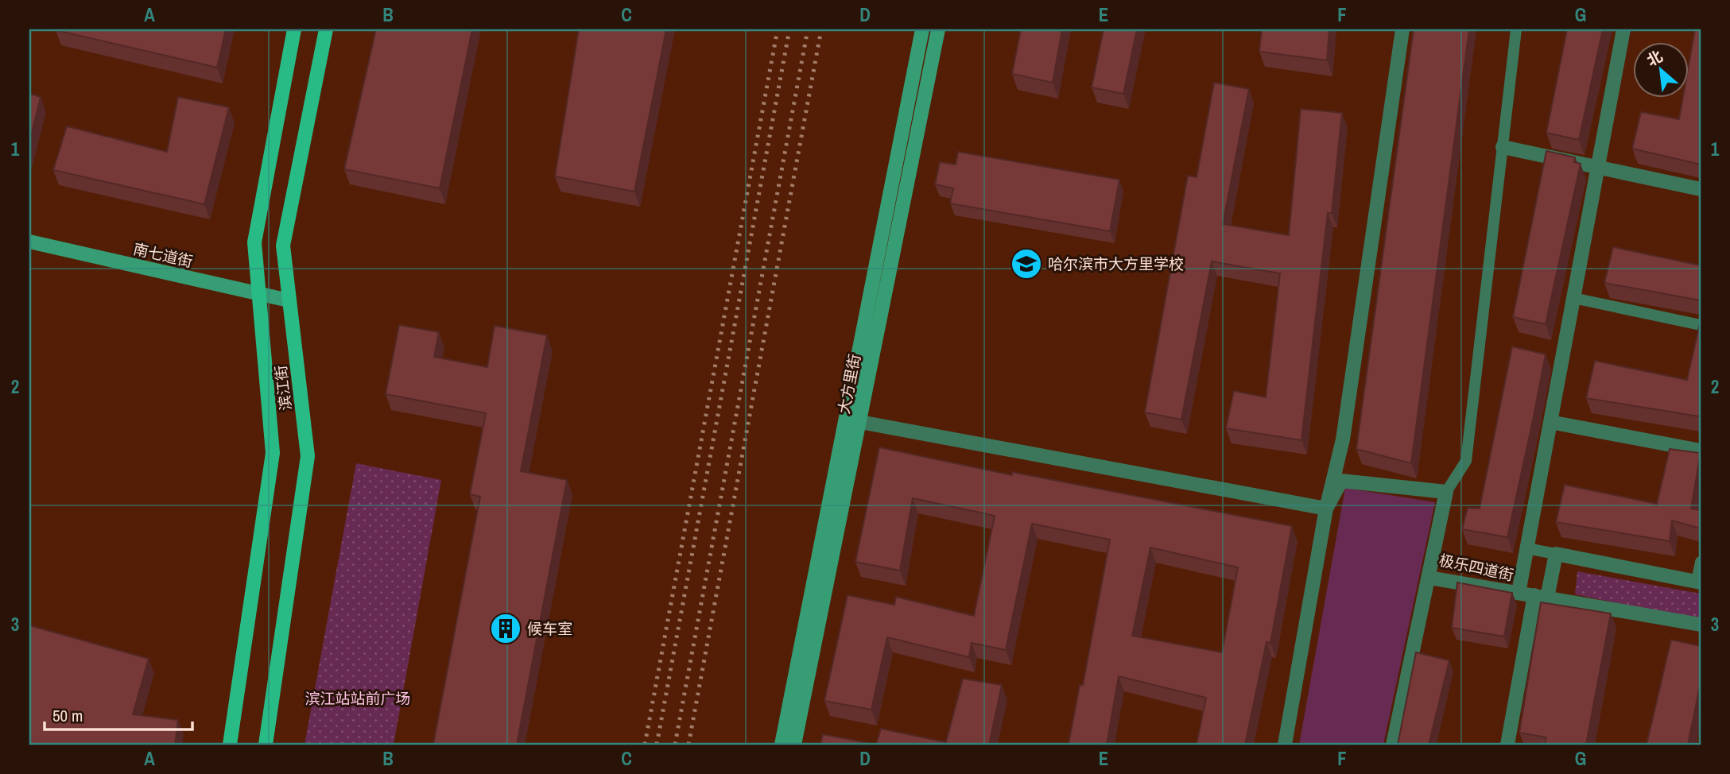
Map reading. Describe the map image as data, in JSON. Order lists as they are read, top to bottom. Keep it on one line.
{"streets":{"main road":["南七道街","大方里街","滨江街"],"street":["极乐四道街"]},"crossings":[["南七道街","滨江街"]],"parks":["滨江站站前广场"],"places":{"school or university":["哈尔滨市大方里学校"],"building":["候车室"]},"scale_bar":"50 m","north":"top left","grid":{"columns":["A","B","C","D","E","F","G"],"rows":["1","2","3"]}}
